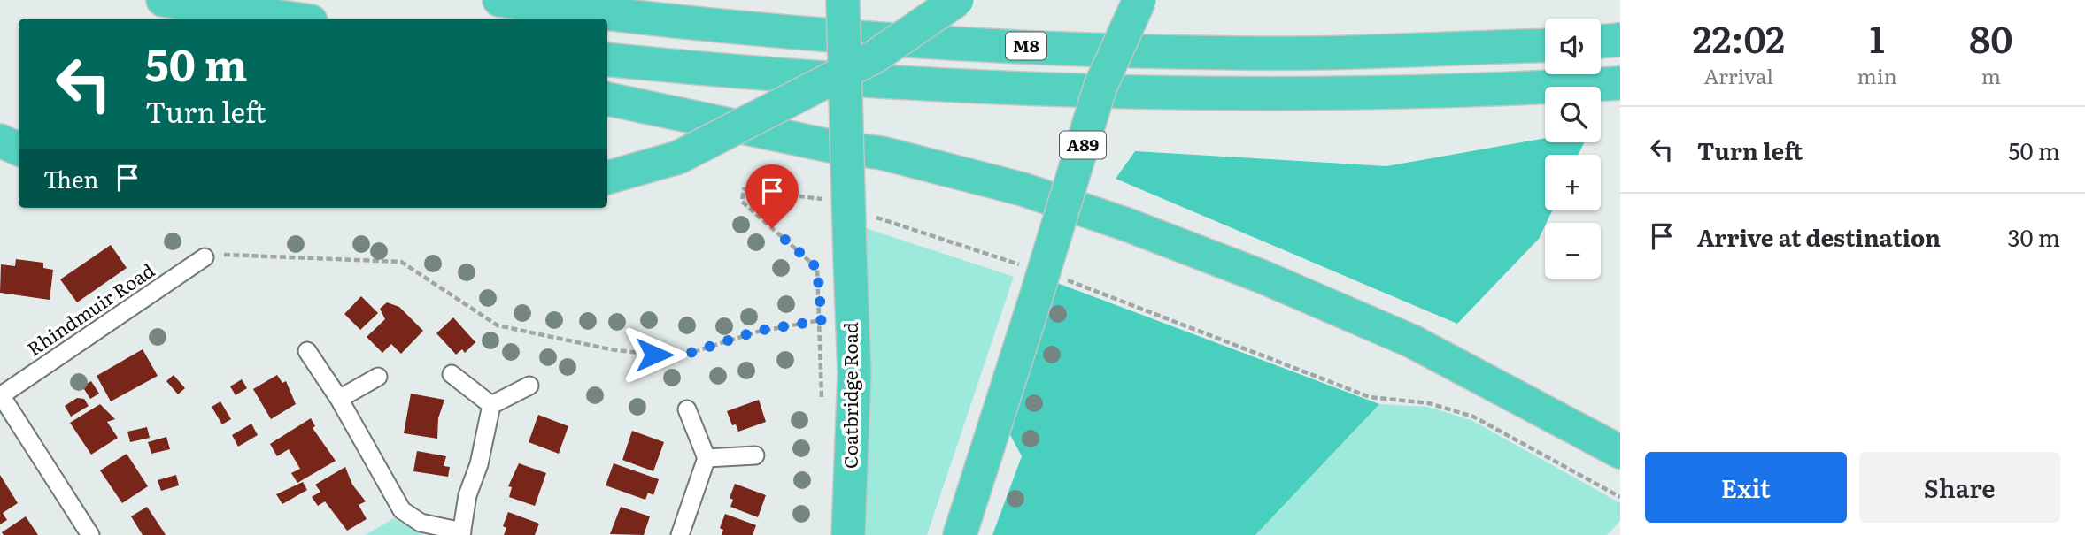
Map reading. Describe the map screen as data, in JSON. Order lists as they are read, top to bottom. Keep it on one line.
{"streets":{"highway":["M8","A89","Coatbridge Road"],"street":["Rhindmuir Road"]},"page":{"eta":["22:02","Arrival","1","min","80","m"],"map_buttons":["+","−"],"turn":["50 m","Turn left"],"list":[{"name":"Turn left","value":"50 m"},{"name":"Arrive at destination","value":"30 m"}],"then":"Then","buttons":["Exit","Share"]}}
